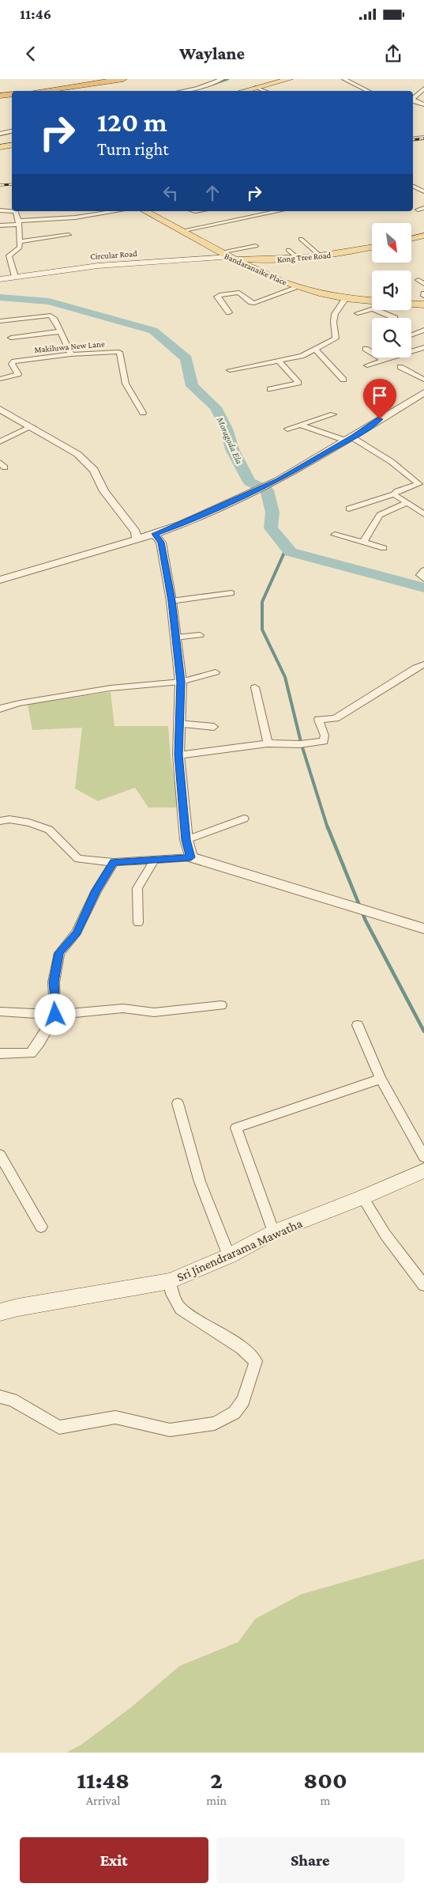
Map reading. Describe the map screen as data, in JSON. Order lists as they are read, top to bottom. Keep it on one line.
{"streets":{"main road":["Circular Road","Kong Tree Road","Bandaranaike Place","Sri Jinendrarama Mawatha"],"street":["Makiluwa New Lane"]},"crossings":[["Circular Road","Kong Tree Road"],["Circular Road","Bandaranaike Place"],["Kong Tree Road","Bandaranaike Place"]],"water":["Moragoda Ela"],"north":"bottom right","page":{"status":"11:46","header":"Waylane","turn":["120 m","Turn right"],"eta":["11:48","Arrival","2","min","800","m"],"buttons":["Exit","Share"]}}
